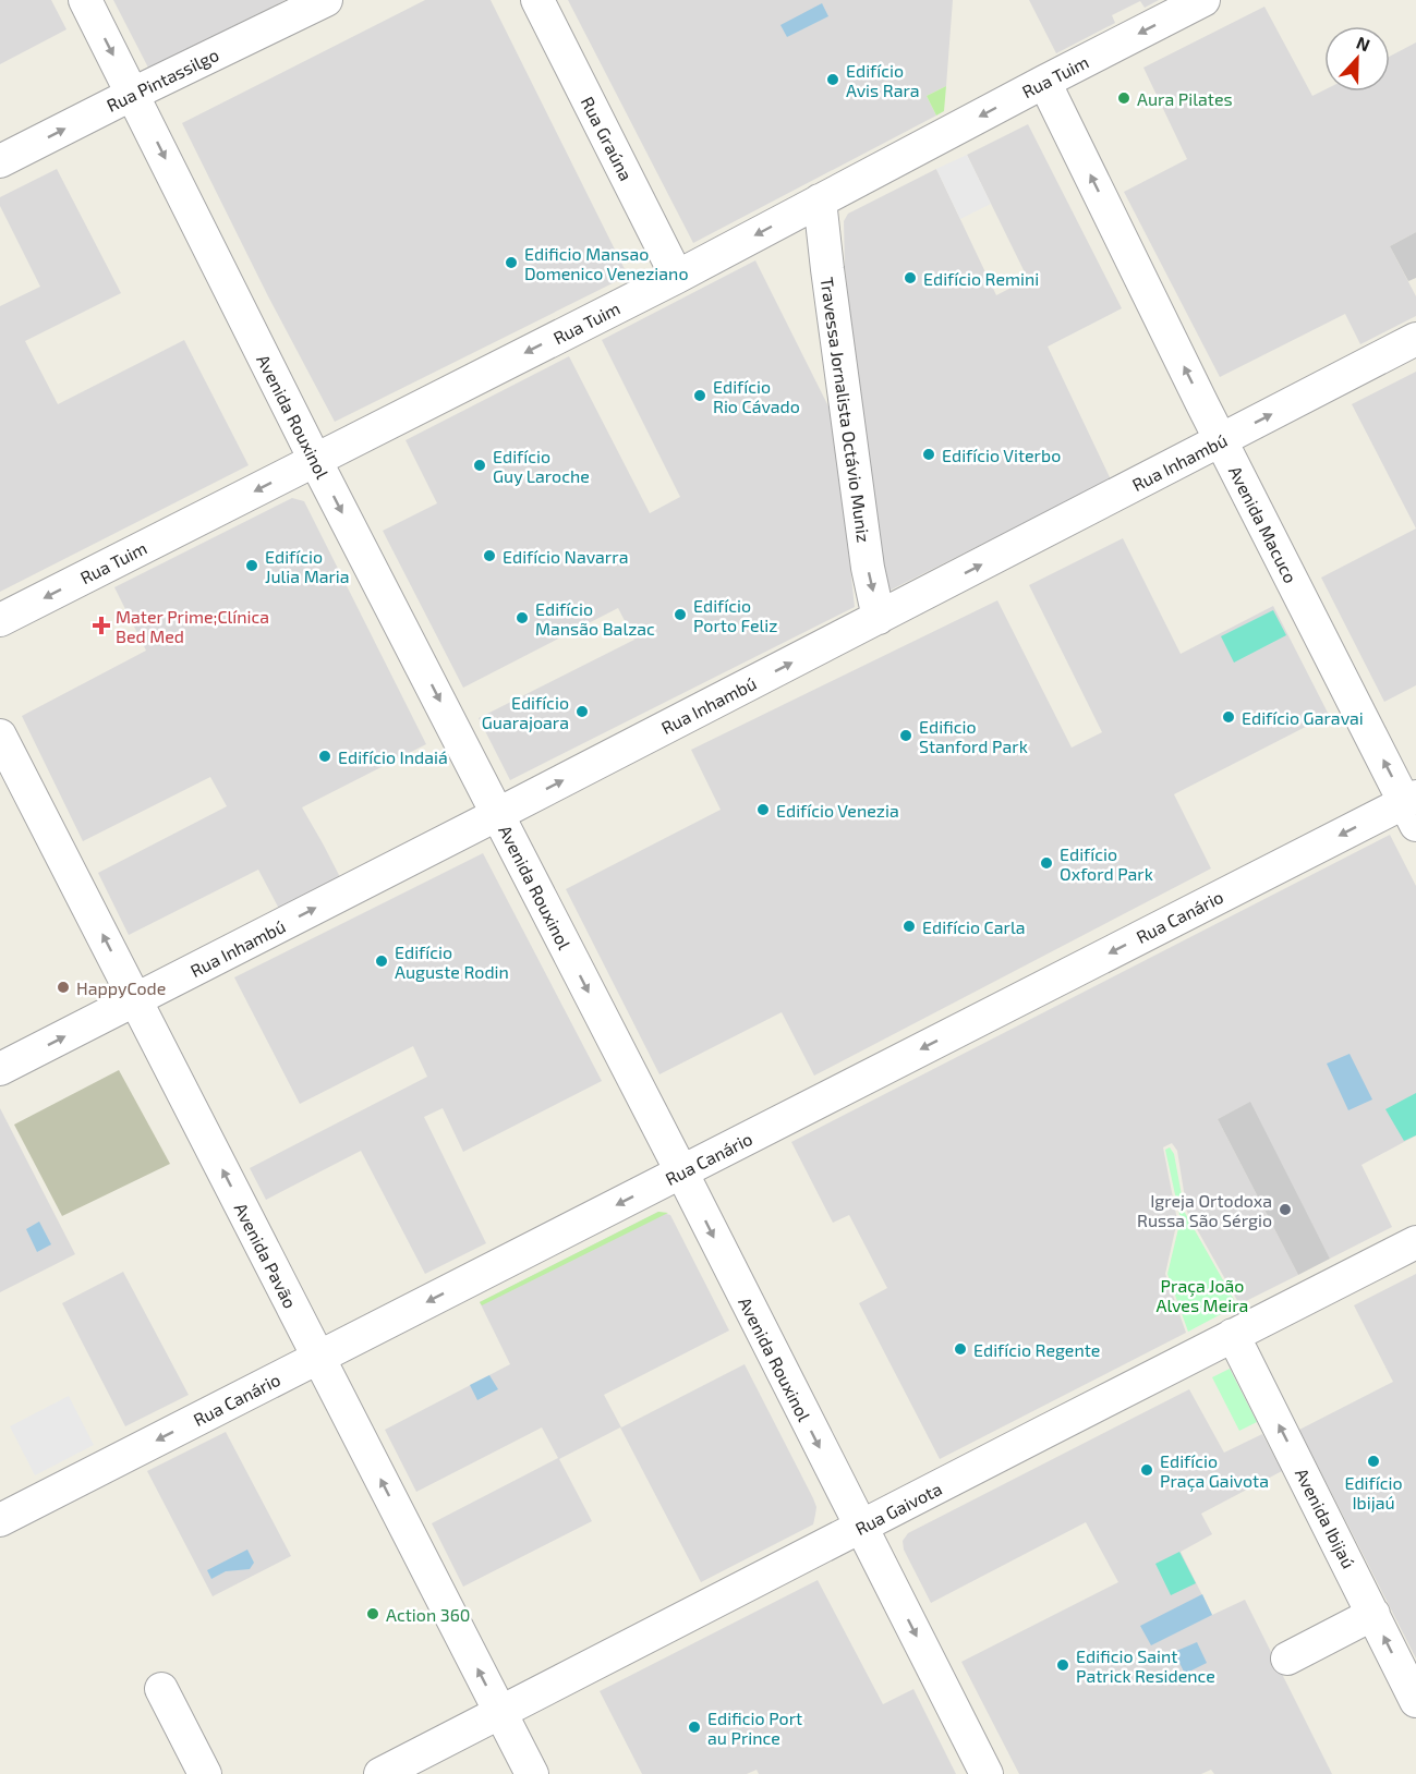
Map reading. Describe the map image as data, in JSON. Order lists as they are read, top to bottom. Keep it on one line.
{"streets":{"street":["Rua Tuim","Rua Pintassilgo","Rua Graúna","Travessa Jornalista Octávio Muniz","Avenida Rouxinol","Rua Inhambú","Avenida Macuco","Rua Canário","Avenida Pavão","Rua Gaivota","Avenida Ibijaú"]},"crossings":[["Rua Tuim","Rua Graúna"],["Rua Tuim","Travessa Jornalista Octávio Muniz"],["Rua Tuim","Avenida Rouxinol"],["Rua Tuim","Avenida Macuco"],["Rua Pintassilgo","Avenida Rouxinol"],["Travessa Jornalista Octávio Muniz","Rua Inhambú"],["Avenida Rouxinol","Rua Inhambú"],["Avenida Rouxinol","Rua Canário"],["Avenida Rouxinol","Rua Gaivota"],["Rua Inhambú","Avenida Macuco"],["Rua Inhambú","Avenida Pavão"],["Avenida Macuco","Rua Canário"],["Rua Canário","Avenida Pavão"],["Avenida Pavão","Rua Gaivota"],["Rua Gaivota","Avenida Ibijaú"]],"one_way":["Rua Tuim","Rua Pintassilgo","Travessa Jornalista Octávio Muniz","Avenida Rouxinol","Rua Inhambú","Avenida Macuco","Rua Canário","Avenida Pavão","Avenida Ibijaú"],"parks":["Praça João Alves Meira"],"places":{"other":["Edifício Avis Rara","Aura Pilates","Edificio Mansao Domenico Veneziano","Edifício Remini","Edifício Rio Cávado","Edifício Viterbo","Edifício Guy Laroche","Edifício Navarra","Edifício Julia Maria","Edifício Porto Feliz","Edifício Mansão Balzac","Edifício Guarajoara","Edifício Garavai","Edificio Stanford Park","Edifício Indaiá","Edifício Venezia","Edifício Oxford Park","Edifício Carla","Edifício Auguste Rodin","HappyCode","Igreja Ortodoxa Russa São Sérgio","Edifício Regente","Edifício Ibijaú","Edifício Praça Gaivota","Action 360","Edificio Saint Patrick Residence","Edificio Port au Prince"],"health":["Mater Prime;Clínica Bed Med"]},"north":"top"}
